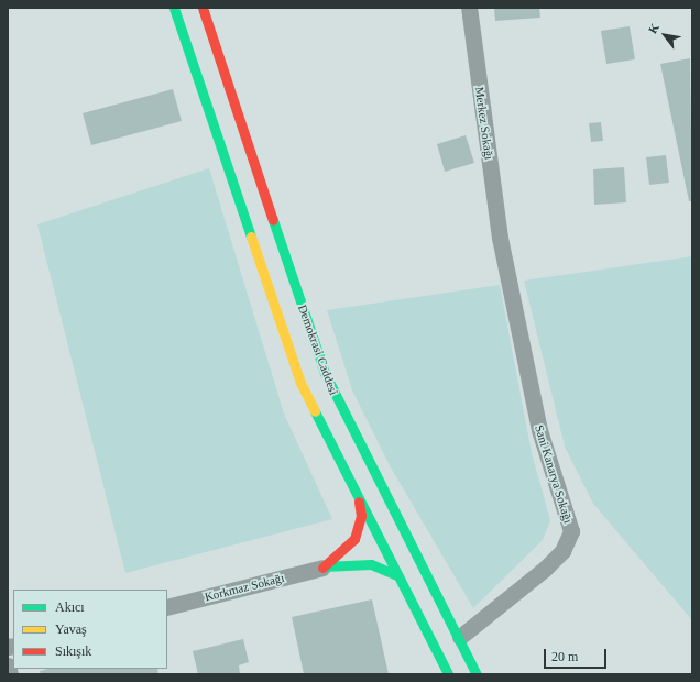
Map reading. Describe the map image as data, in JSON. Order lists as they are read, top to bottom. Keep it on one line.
{"streets":{"main road":["Demokrasi Caddesi"],"street":["Merkez Sokağı","Sani Kanarya Sokağı","Korkmaz Sokağı"]},"crossings":[["Merkez Sokağı","Sani Kanarya Sokağı"],["Demokrasi Caddesi","Sani Kanarya Sokağı"]],"legend":["Akıcı","Yavaş","Sıkışık"],"scale_bar":"20 m","north":"top left"}
